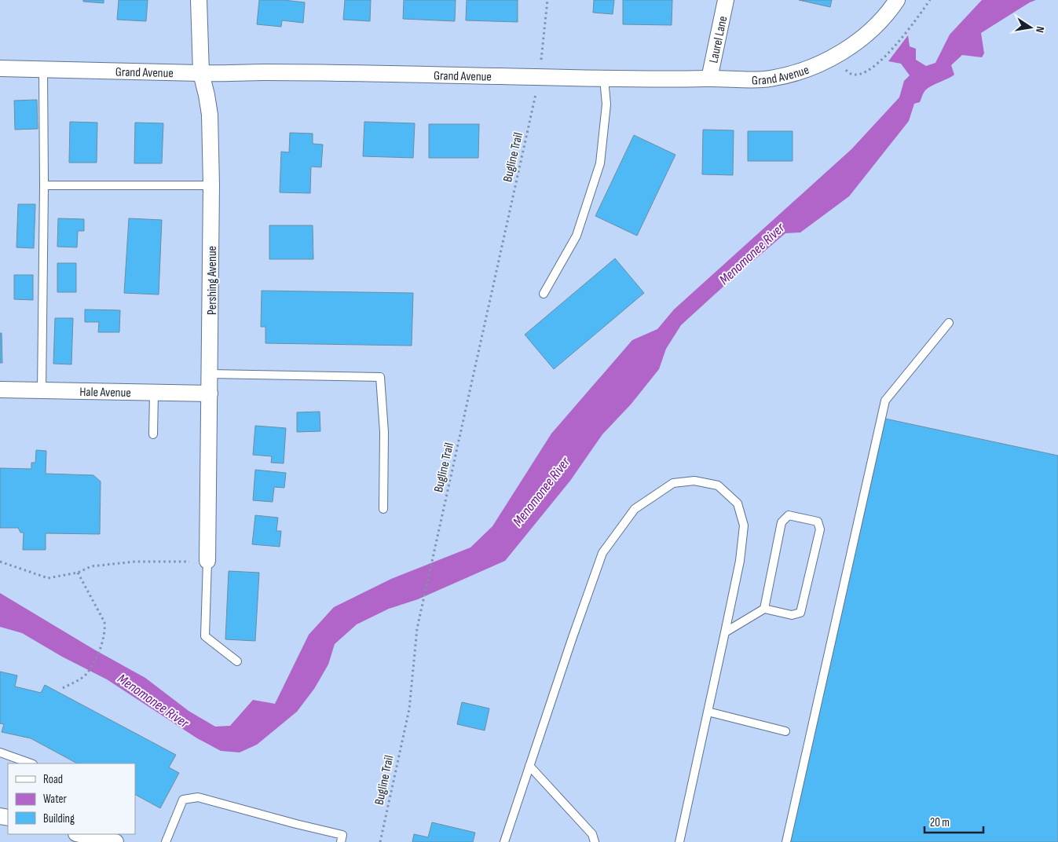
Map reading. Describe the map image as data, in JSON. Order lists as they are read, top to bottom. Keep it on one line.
{"streets":{"street":["Laurel Lane","Grand Avenue","Pershing Avenue","Hale Avenue"],"path":["Bugline Trail"]},"crossings":[["Laurel Lane","Grand Avenue"],["Grand Avenue","Pershing Avenue"],["Pershing Avenue","Hale Avenue"]],"water":["Menomonee River"],"legend":["Road","Water","Building"],"scale_bar":"20 m","north":"right"}
